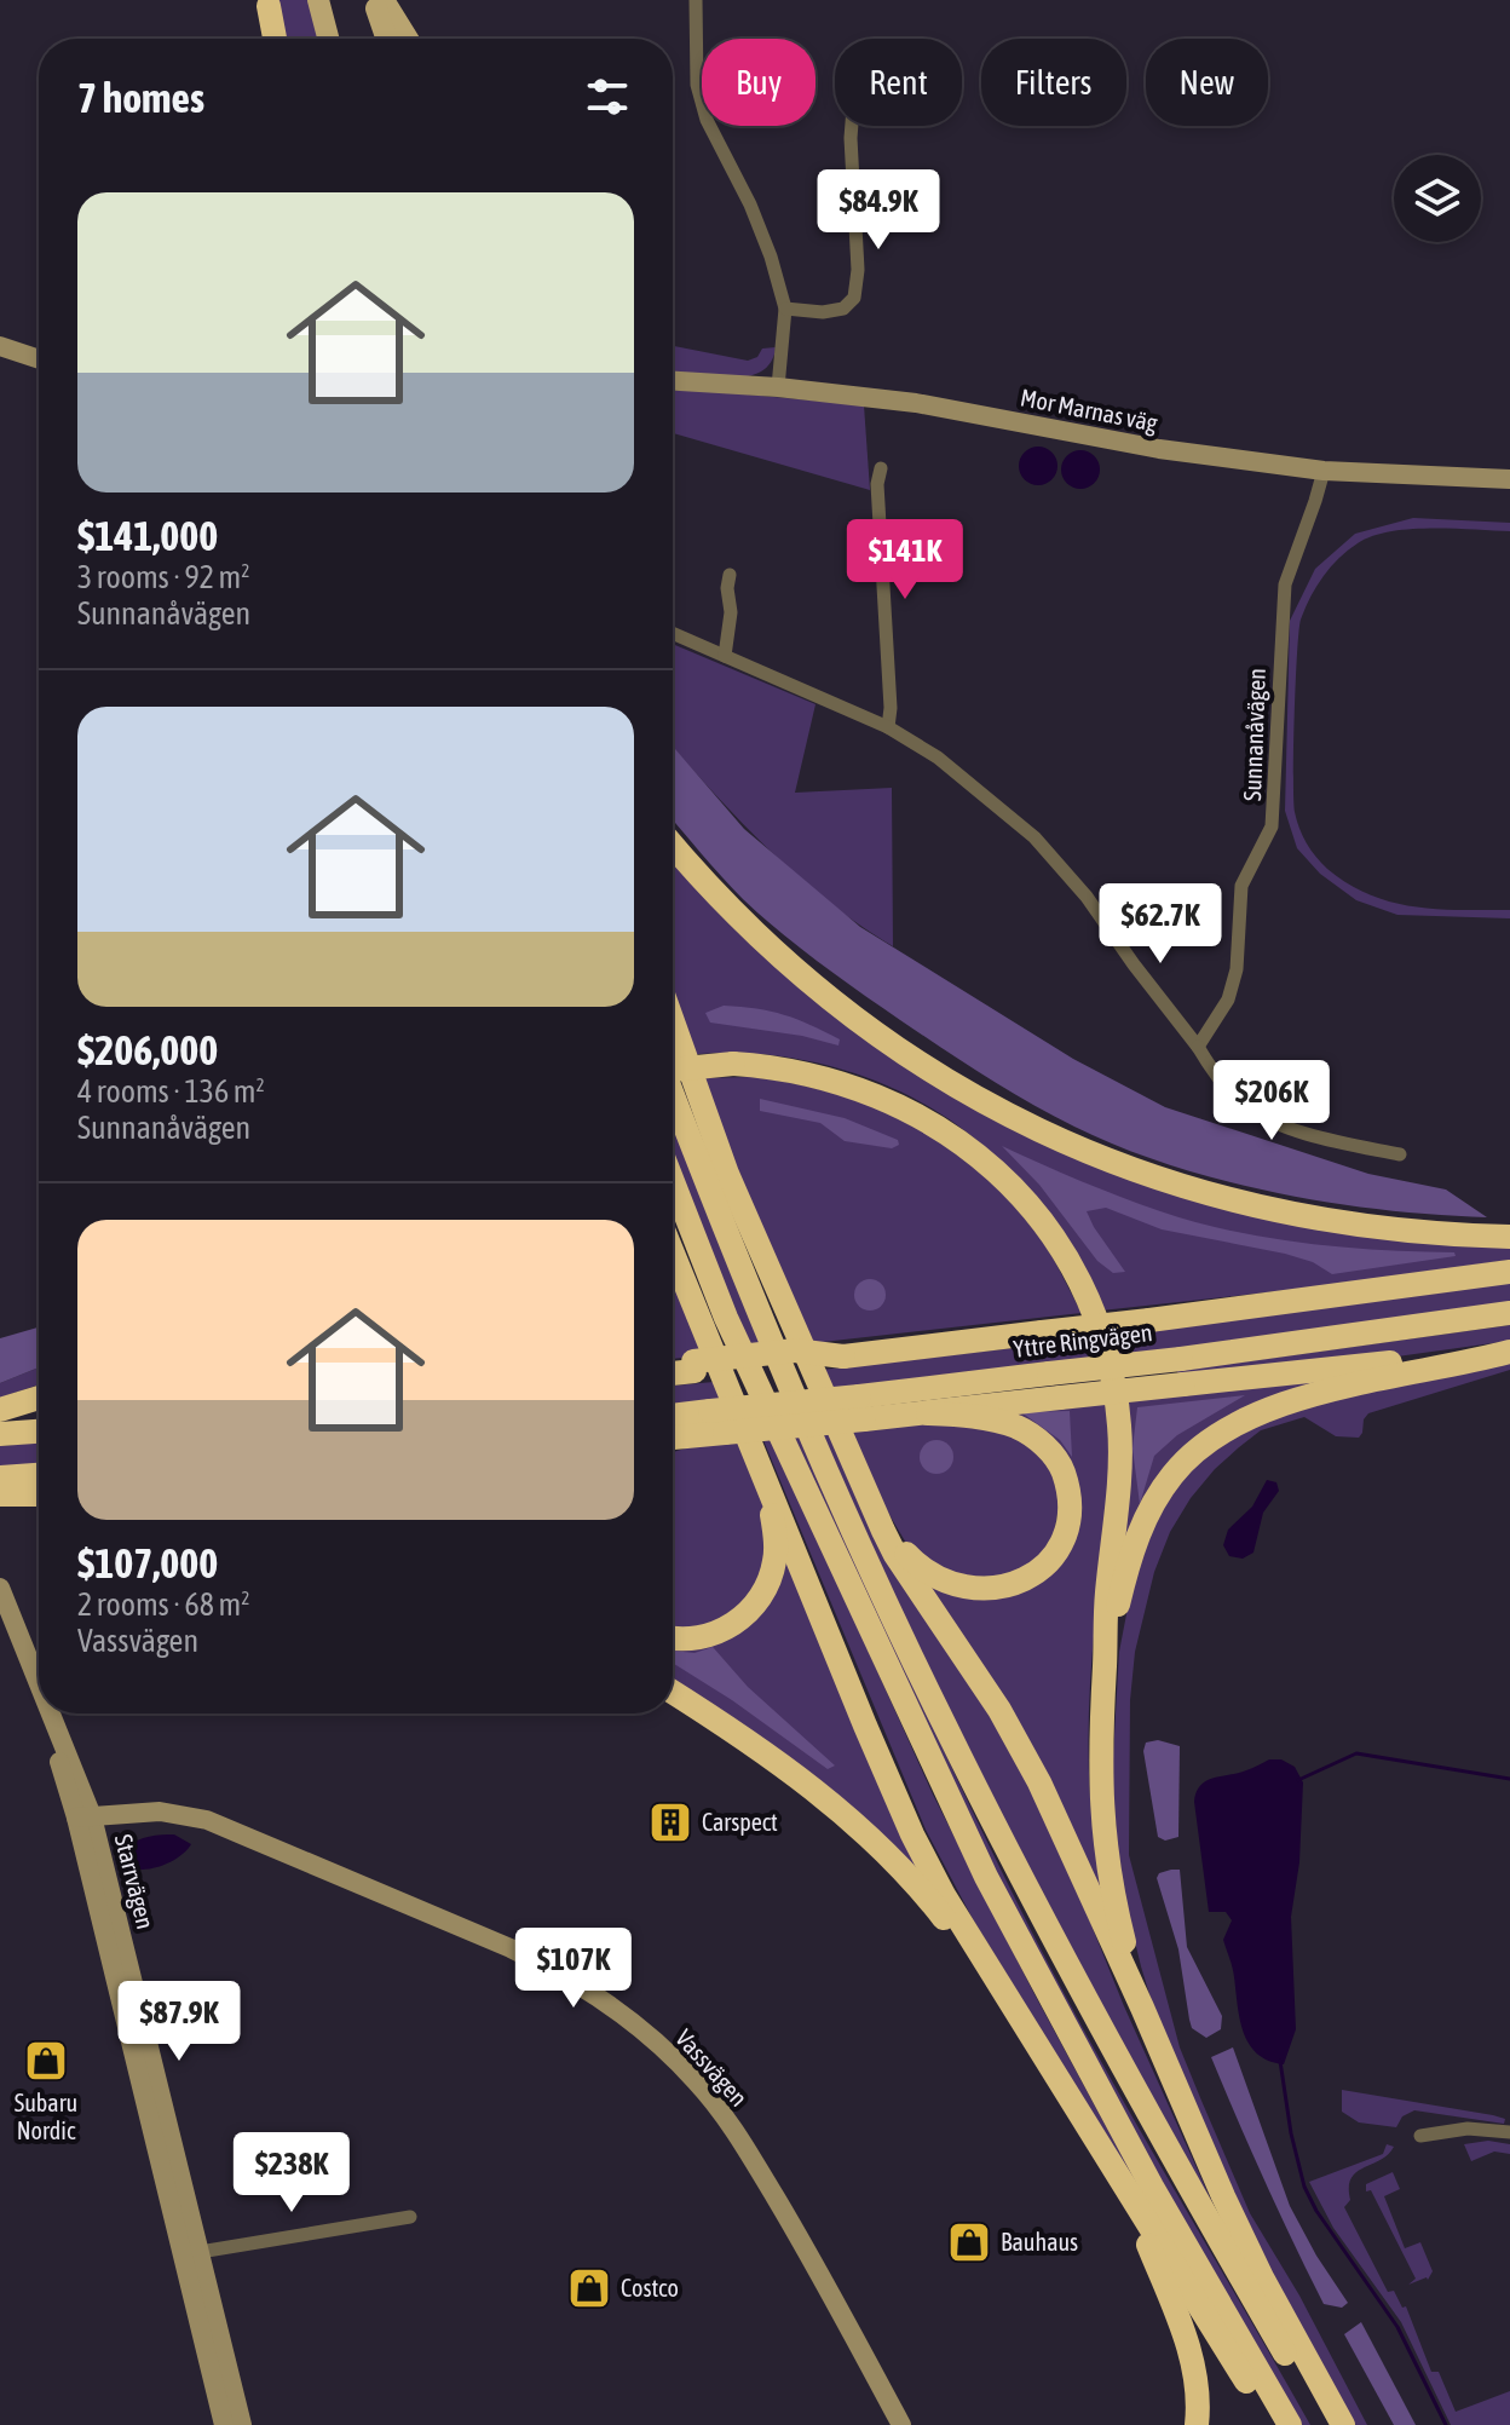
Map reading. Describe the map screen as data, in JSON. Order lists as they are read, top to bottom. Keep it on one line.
{"streets":{"highway":["Yttre Ringvägen"],"street":["Mor Marnas väg","Sunnanåvägen","Starrvägen","Vassvägen"]},"crossings":[["Mor Marnas väg","Sunnanåvägen"],["Starrvägen","Vassvägen"]],"places":{"building":["Carspect"],"shop":["Subaru Nordic","Bauhaus","Costco"]},"page":{"chip":["Buy","Rent","Filters","New"],"heading":"7 homes","list":[{"name":"$141,000","note":"3 rooms · 92 m² · Sunnanåvägen"},{"name":"$206,000","note":"4 rooms · 136 m² · Sunnanåvägen"},{"name":"$107,000","note":"2 rooms · 68 m² · Vassvägen"}],"price":["$84.9K","$141K","$62.7K","$206K","$107K","$87.9K","$238K"]}}
